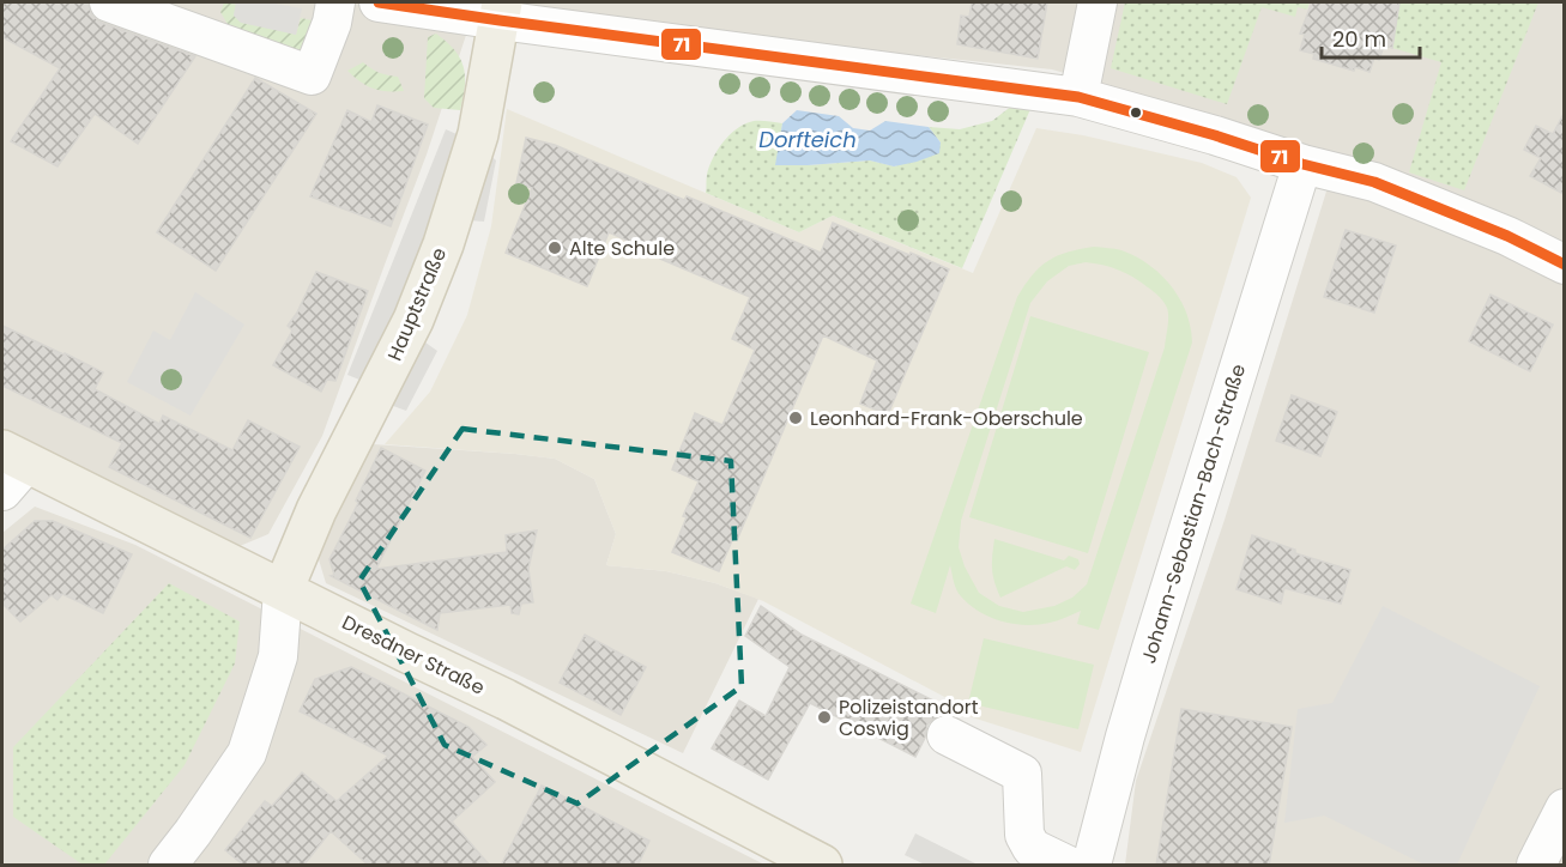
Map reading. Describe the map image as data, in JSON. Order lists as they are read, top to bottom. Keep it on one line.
{"streets":{"main road":["Hauptstraße","Dresdner Straße"],"street":["Johann-Sebastian-Bach-Straße"]},"crossings":[["Hauptstraße","Dresdner Straße"]],"water":["Dorfteich"],"places":["Alte Schule","Leonhard-Frank-Oberschule","Polizeistandort Coswig"],"lines":["transit line 71"],"scale_bar":"20 m"}
